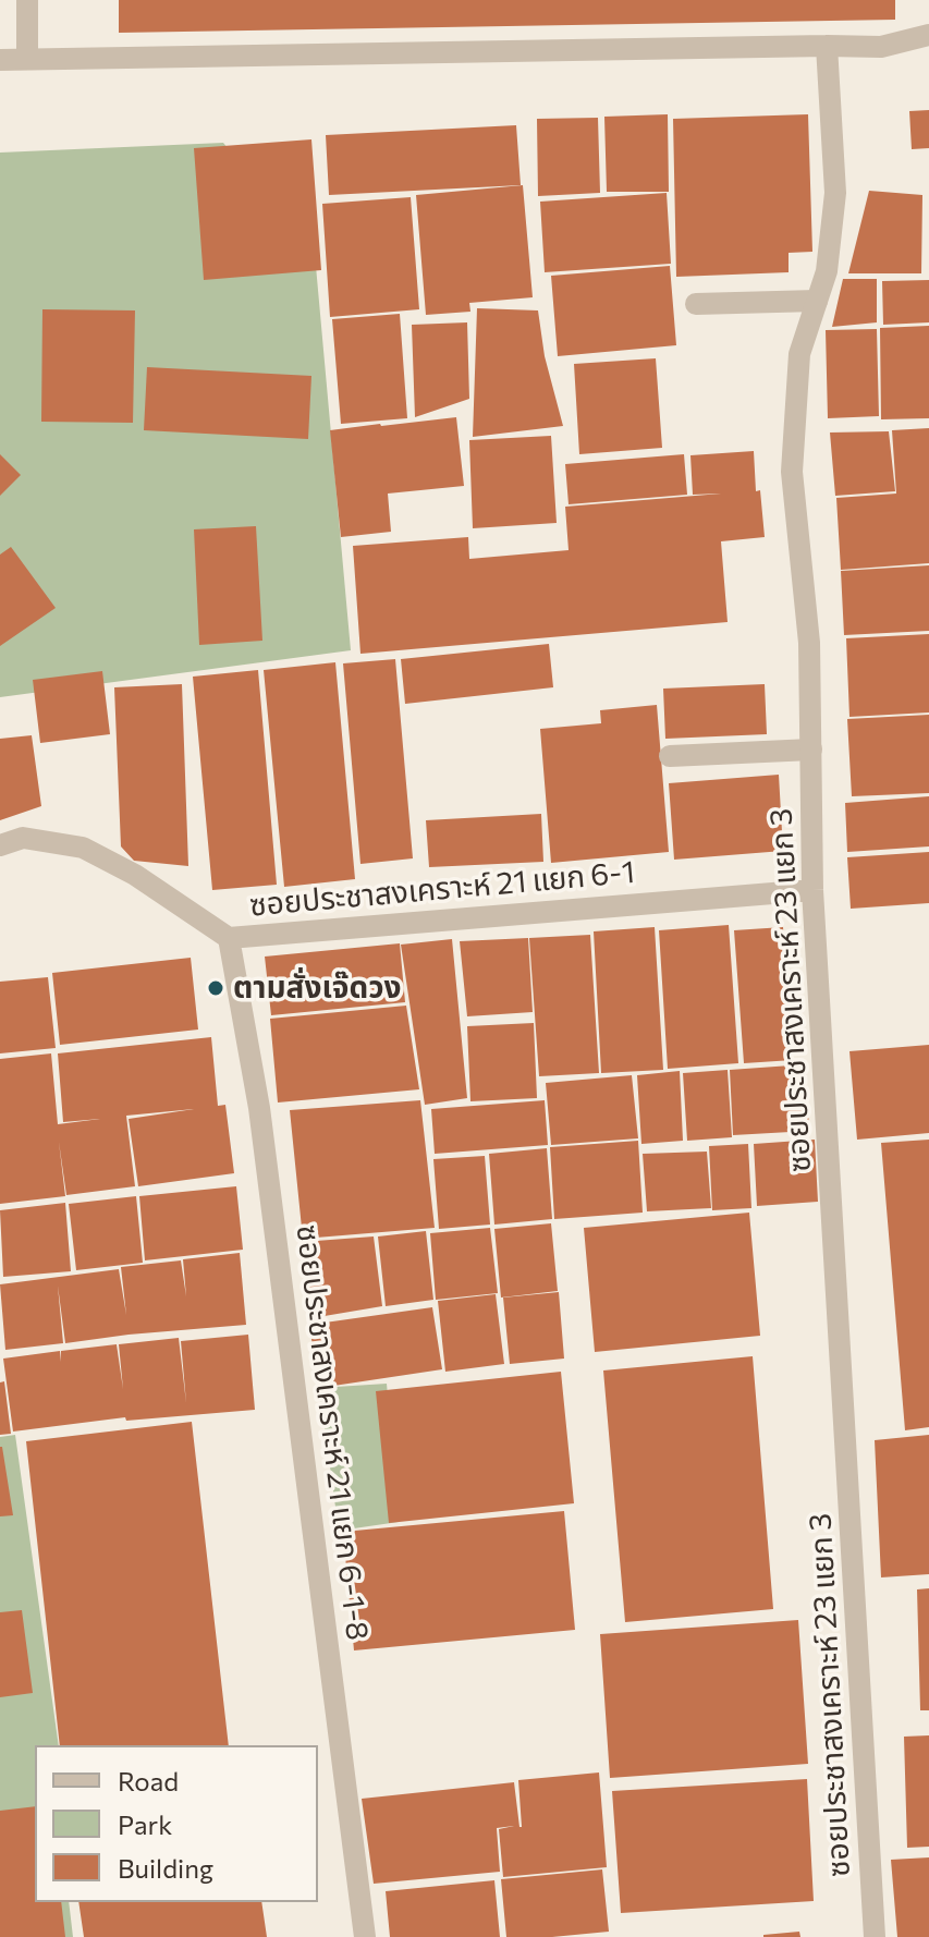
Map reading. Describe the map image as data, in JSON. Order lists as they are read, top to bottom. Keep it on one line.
{"streets":{"street":["ซอยประชาสงเคราะห์ 21 แยก 6-1","ซอยประชาสงเคราะห์ 23 แยก 3","ซอยประชาสงเคราะห์ 21 แยก 6-1-8"]},"crossings":[["ซอยประชาสงเคราะห์ 21 แยก 6-1","ซอยประชาสงเคราะห์ 23 แยก 3"],["ซอยประชาสงเคราะห์ 21 แยก 6-1","ซอยประชาสงเคราะห์ 21 แยก 6-1-8"]],"places":["ตามสั่งเจ๊ดวง"],"legend":["Road","Park","Building"]}
